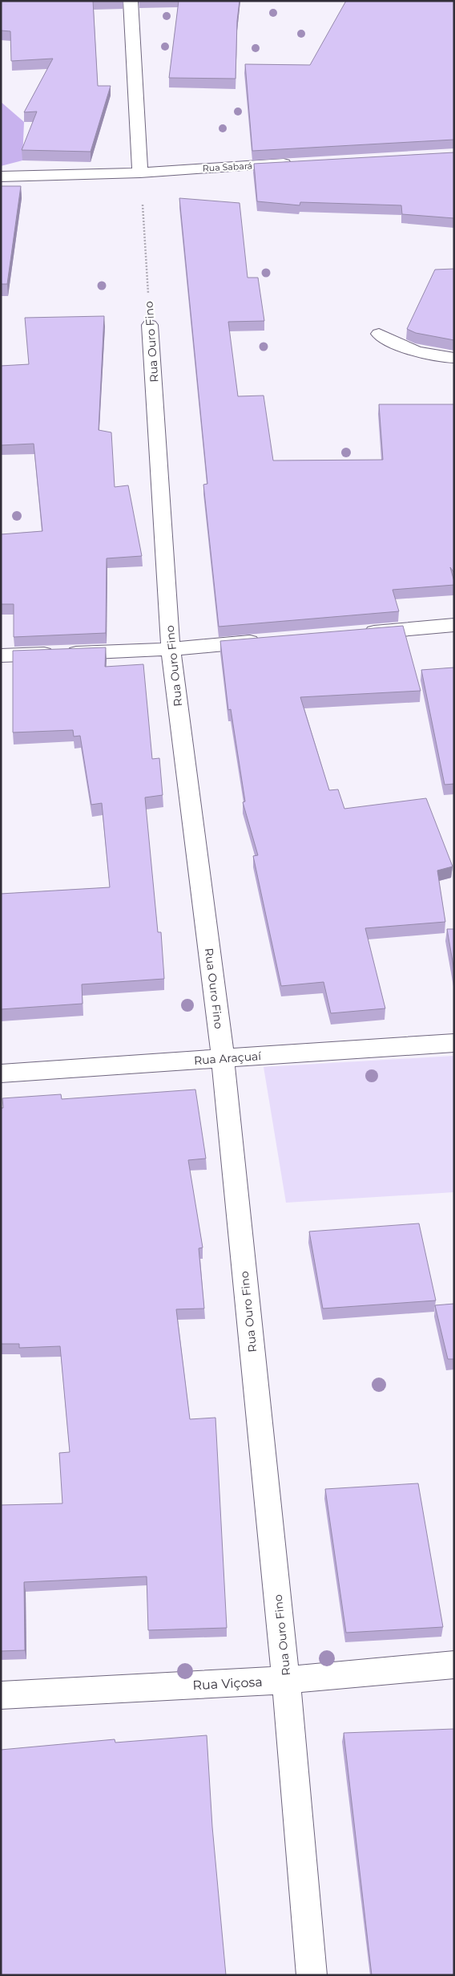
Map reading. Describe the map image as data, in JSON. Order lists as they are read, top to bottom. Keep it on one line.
{"streets":{"street":["Rua Sabará","Rua Ouro Fino","Rua Araçuaí","Rua Viçosa"]},"crossings":[["Rua Sabará","Rua Ouro Fino"],["Rua Ouro Fino","Rua Araçuaí"],["Rua Ouro Fino","Rua Viçosa"]]}
